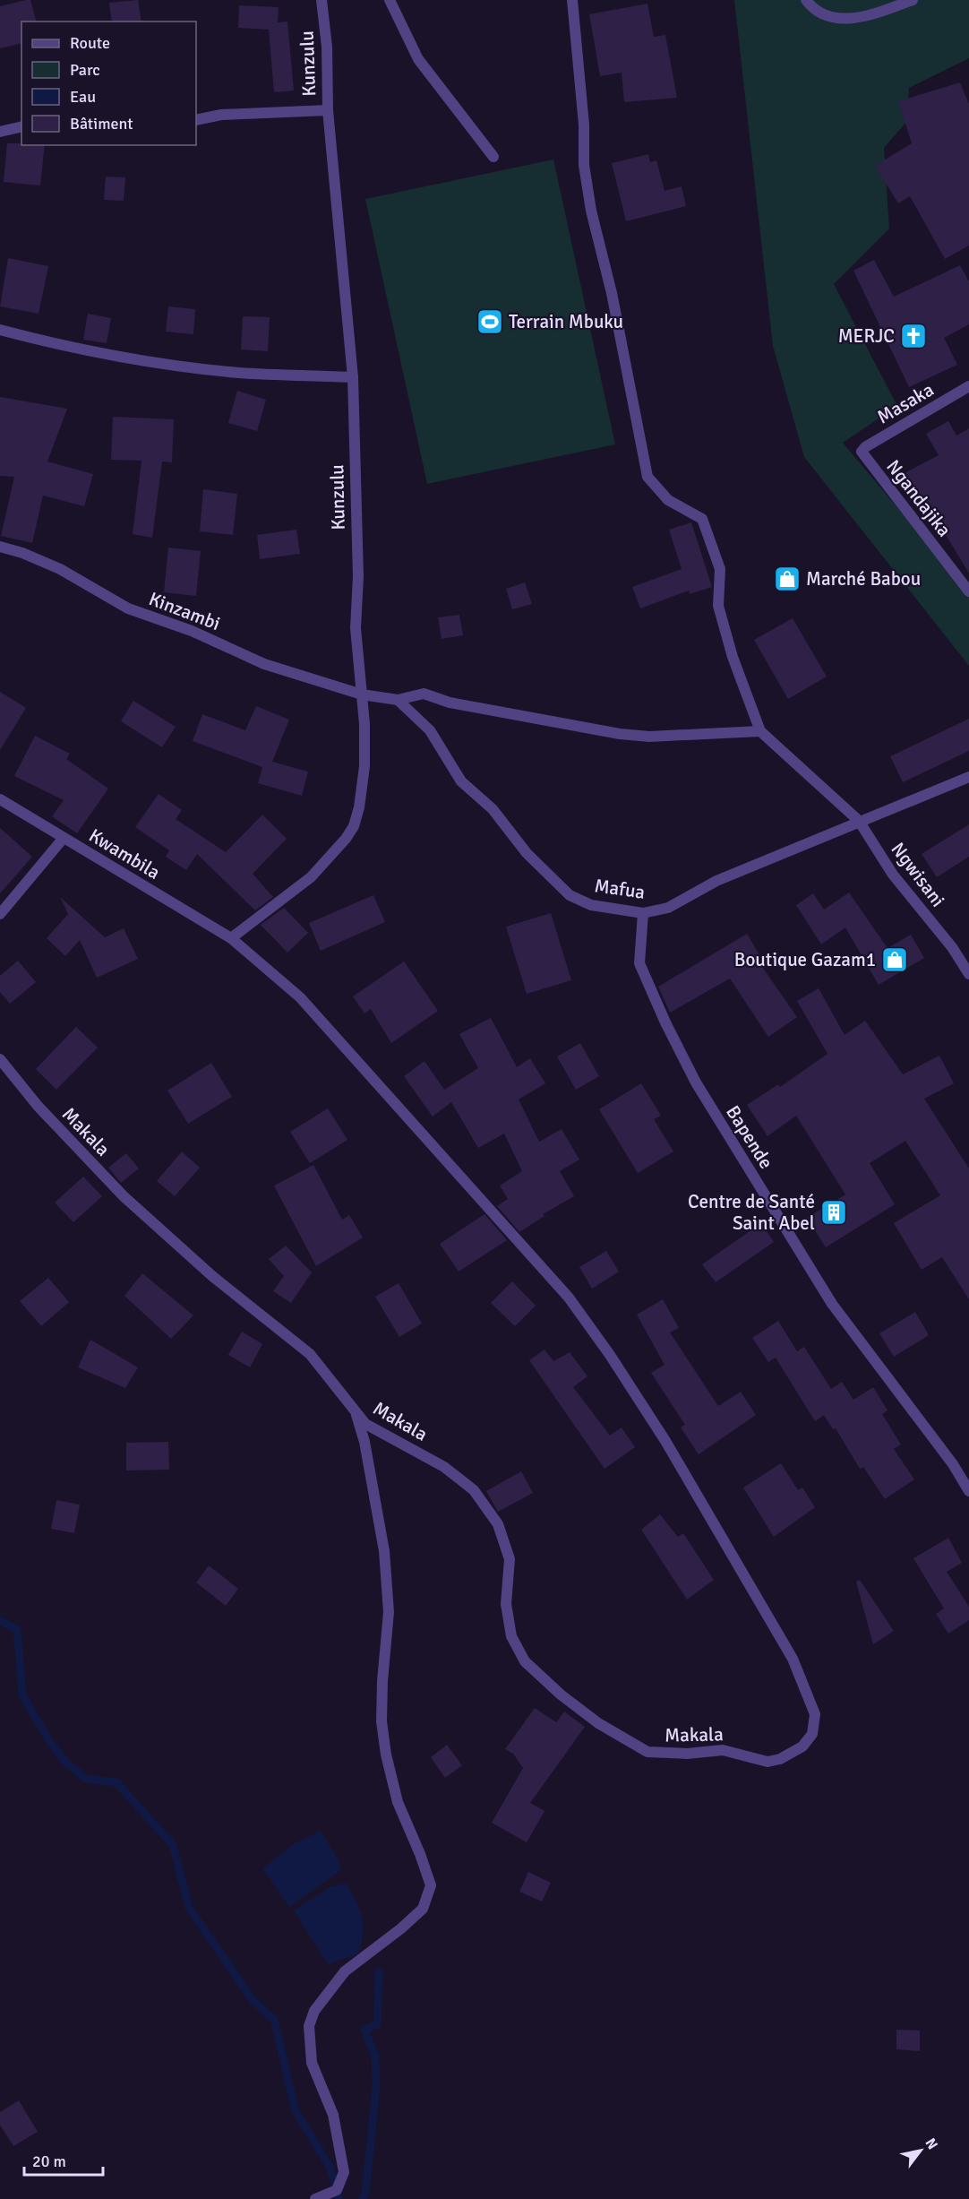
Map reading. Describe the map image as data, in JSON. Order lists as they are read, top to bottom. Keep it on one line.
{"streets":{"street":["Kunzulu","Masaka","Ngandajika","Kinzambi","Kwambila","Ngwisani","Mafua","Makala","Bapende"]},"crossings":[["Kunzulu","Kinzambi"],["Kunzulu","Kwambila"],["Kunzulu","Makala"],["Masaka","Ngandajika"],["Kwambila","Makala"],["Ngwisani","Mafua"],["Mafua","Bapende"]],"places":{"sports":["Terrain Mbuku"],"church":["MERJC"],"shop":["Marché Babou","Boutique Gazam1"],"building":["Centre de Santé Saint Abel"]},"legend":["Route","Parc","Eau","Bâtiment"],"scale_bar":"20 m","north":"top right"}
